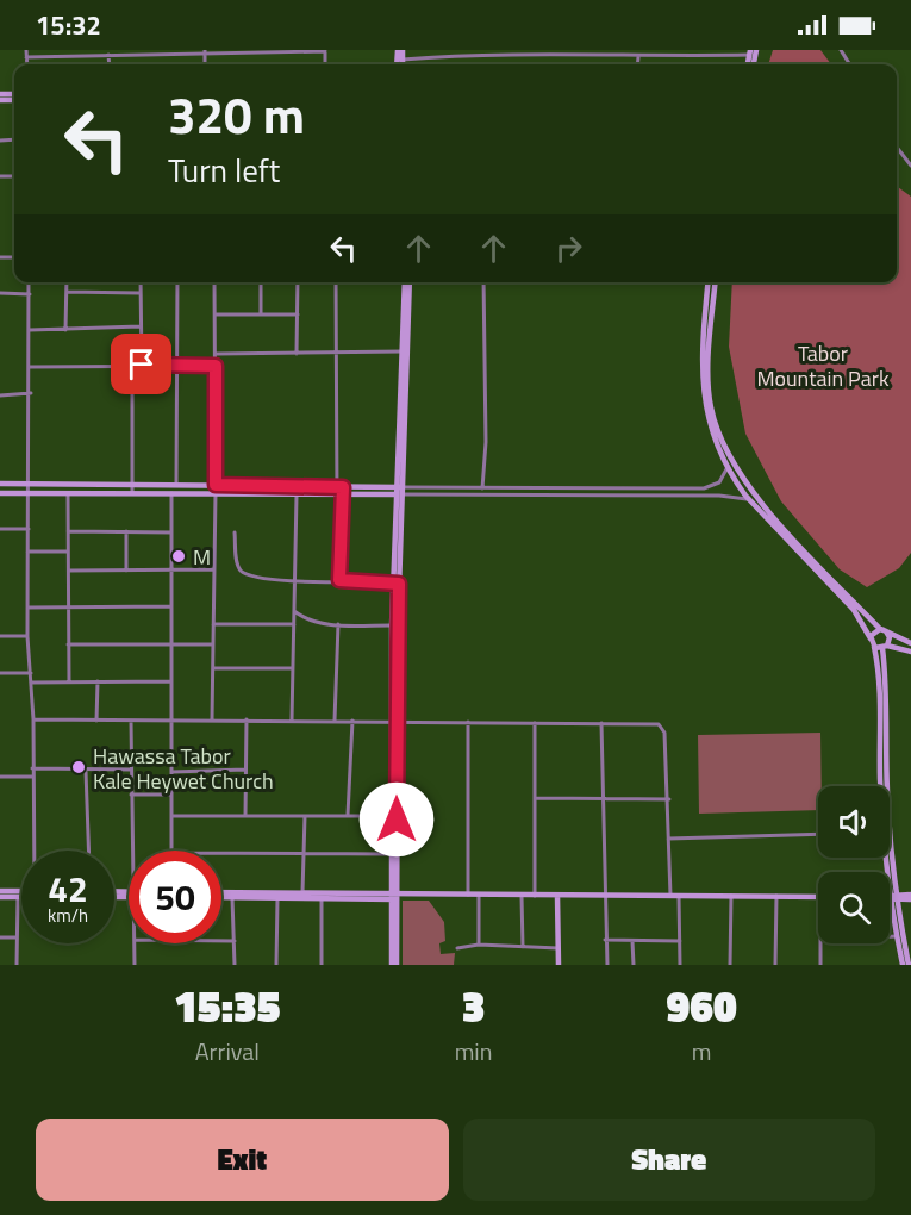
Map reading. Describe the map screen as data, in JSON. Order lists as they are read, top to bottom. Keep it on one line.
{"parks":["Tabor Mountain Park"],"places":["M","Hawassa Tabor Kale Heywet Church"],"page":{"status":"15:32","turn":["320 m","Turn left"],"speed":"42 km/h","limit":"50","eta":["15:35","Arrival","3","min","960","m"],"buttons":["Exit","Share"]}}
